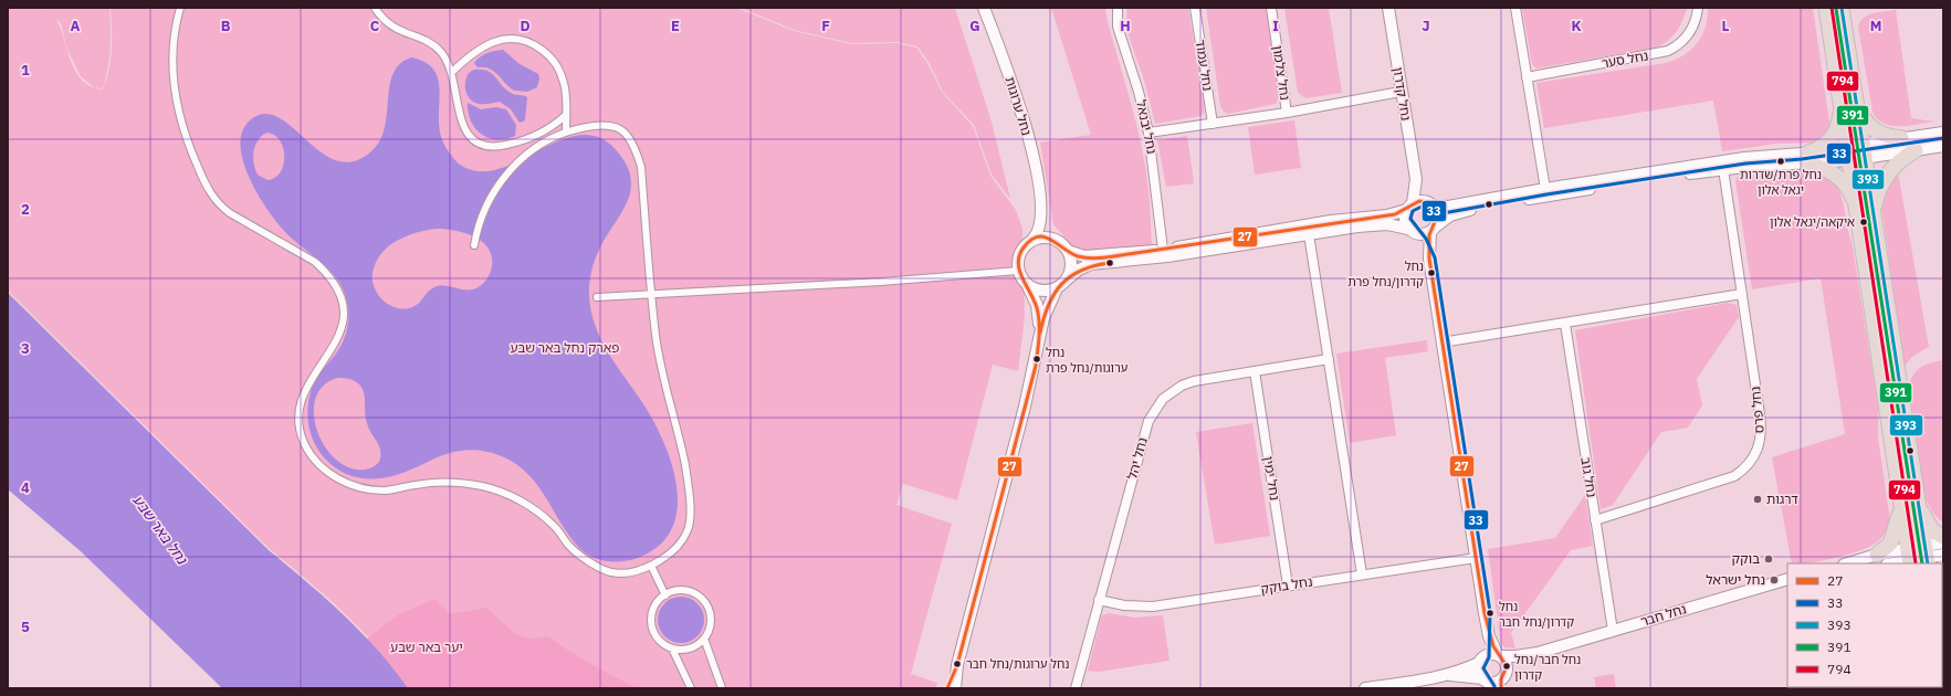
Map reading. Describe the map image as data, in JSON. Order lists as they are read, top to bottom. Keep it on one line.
{"streets":{"street":["נחל סער","נחל עמוד","נחל צלמון","נחל קדרון","נחל ערוגות","נחל יבנאל","נחל פרס","נחל יהל","נחל גוב","נחל ימין","נחל בוקק","נחל חבר"]},"crossings":[["נחל פרס","נחל גוב"],["נחל יהל","נחל ימין"],["נחל יהל","נחל בוקק"],["נחל גוב","נחל חבר"],["נחל ימין","נחל בוקק"]],"water":["נחל באר שבע"],"parks":["פארק נחל באר שבע","יער באר שבע"],"places":["נחל פרת/שדרות יגאל אלון","איקאה/יגאל אלון","נחל קדרון/נחל פרת","נחל ערוגות/נחל פרת","דרגות","בוקק","נחל ישראל","נחל קדרון/נחל חבר","נחל ערוגות/נחל חבר","נחל חבר/נחל קדרון"],"lines":["transit line 393","transit line 794","transit line 391","transit line 33","transit line 27"],"legend":["27","33","393","391","794"],"grid":{"columns":["A","B","C","D","E","F","G","H","I","J","K","L","M"],"rows":["1","2","3","4","5"]}}
